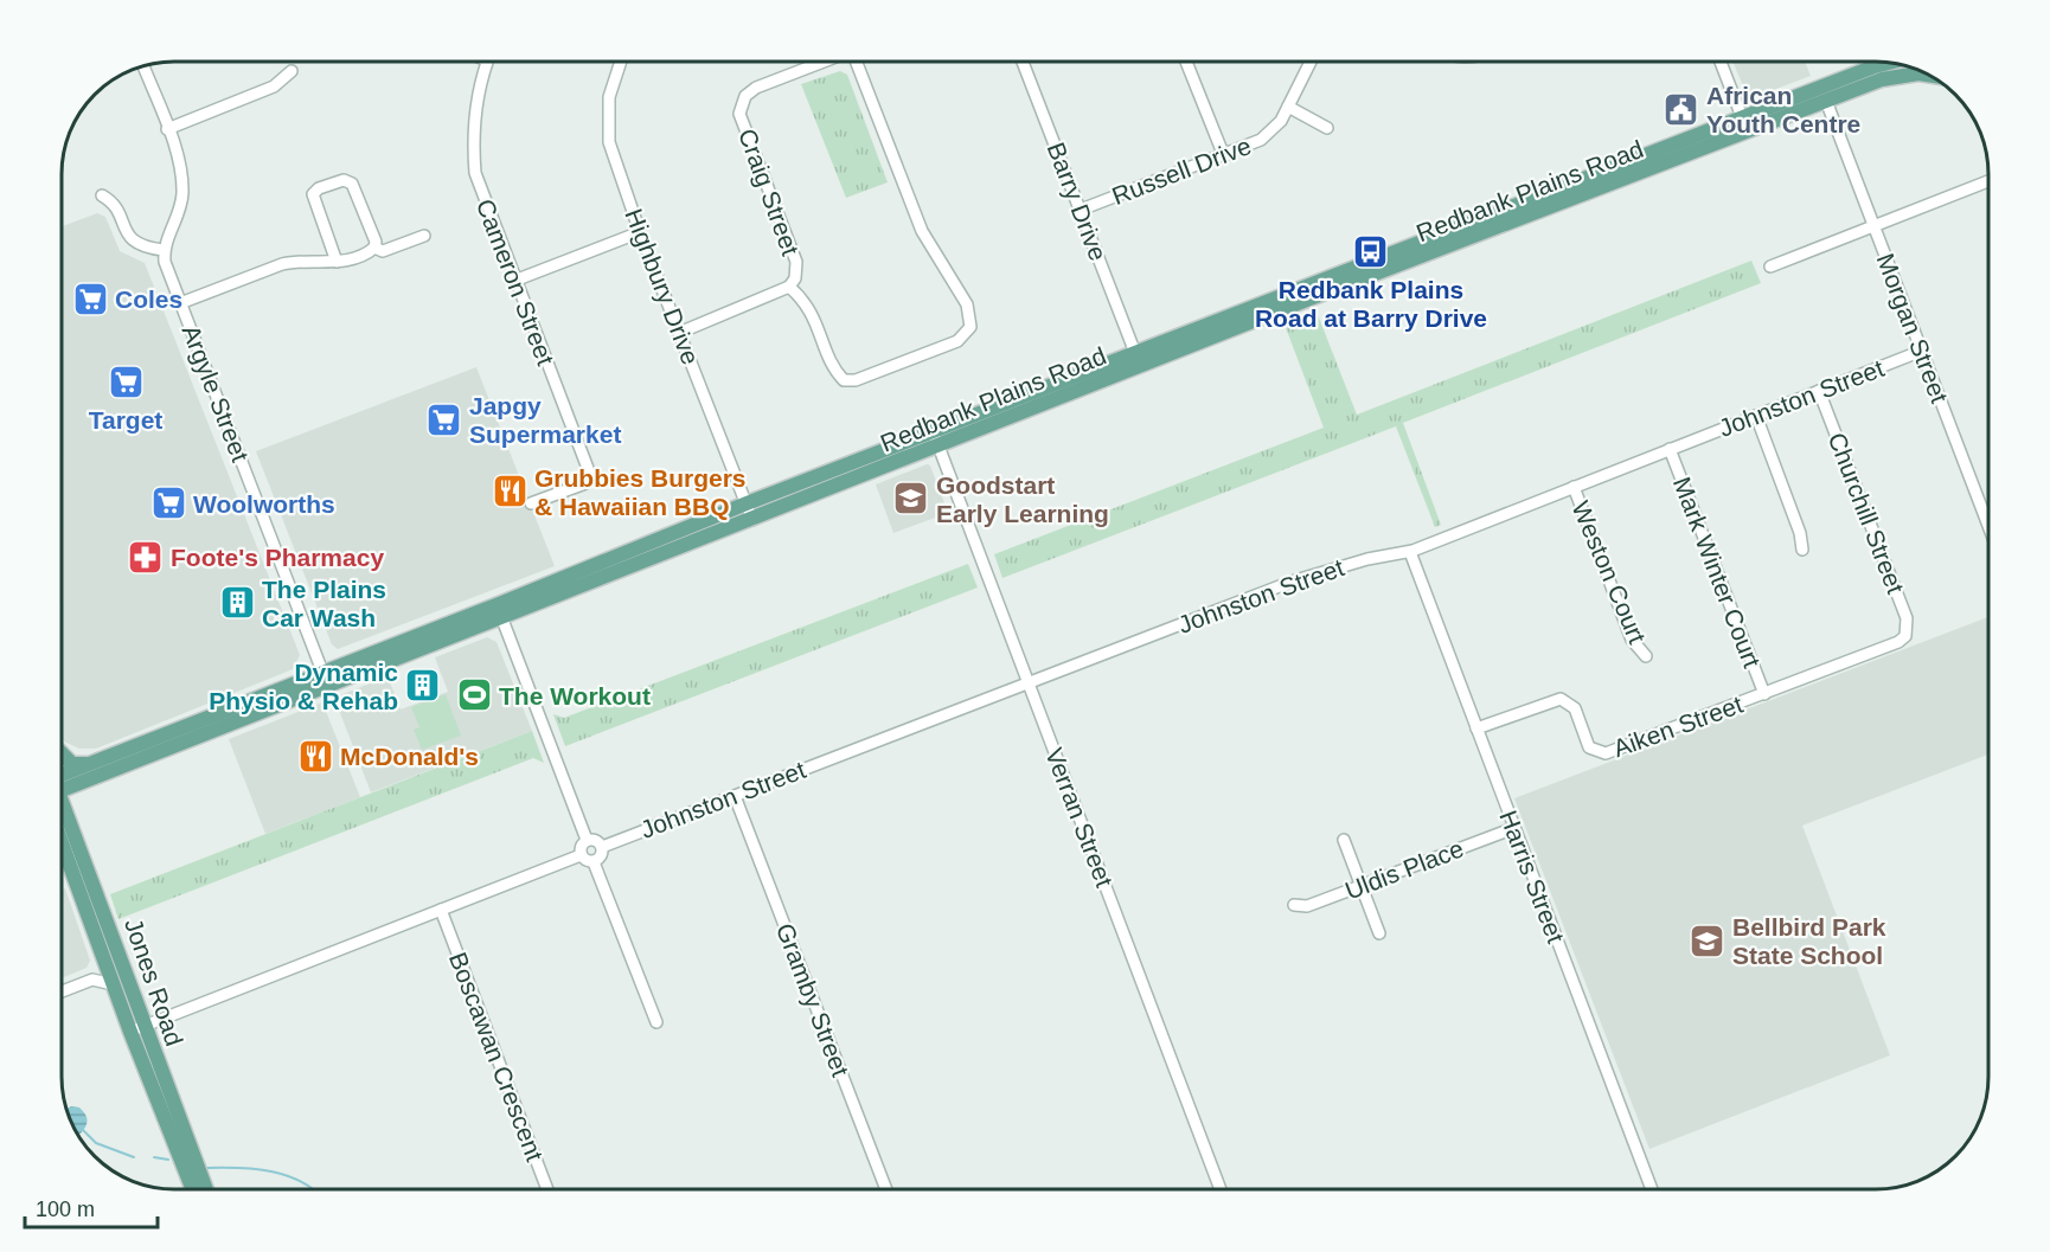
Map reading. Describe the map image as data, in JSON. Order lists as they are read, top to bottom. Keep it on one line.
{"streets":{"main road":["Redbank Plains Road","Jones Road"],"street":["Russell Drive","Craig Street","Barry Drive","Cameron Street","Highbury Drive","Morgan Street","Argyle Street","Johnston Street","Churchill Street","Weston Court","Mark Winter Court","Aiken Street","Verran Street","Uldis Place","Harris Street","Gramby Street","Boscawan Crescent"]},"crossings":[["Russell Drive","Barry Drive"],["Redbank Plains Road","Barry Drive"],["Redbank Plains Road","Highbury Drive"],["Redbank Plains Road","Morgan Street"],["Redbank Plains Road","Argyle Street"],["Redbank Plains Road","Verran Street"],["Craig Street","Highbury Drive"],["Morgan Street","Johnston Street"],["Johnston Street","Churchill Street"],["Johnston Street","Weston Court"],["Johnston Street","Mark Winter Court"],["Johnston Street","Verran Street"],["Johnston Street","Harris Street"],["Johnston Street","Gramby Street"],["Churchill Street","Aiken Street"],["Mark Winter Court","Aiken Street"],["Aiken Street","Harris Street"],["Uldis Place","Harris Street"]],"places":{"public building":["African Youth Centre"],"bus stop":["Redbank Plains Road at Barry Drive"],"supermarket":["Coles","Target","Japgy Supermarket","Woolworths"],"restaurant":["Grubbies Burgers & Hawaiian BBQ","McDonald's"],"school or university":["Goodstart Early Learning","Bellbird Park State School"],"pharmacy":["Foote's Pharmacy"],"building":["The Plains Car Wash","Dynamic Physio & Rehab"],"sports":["The Workout"]},"scale_bar":"100 m"}
